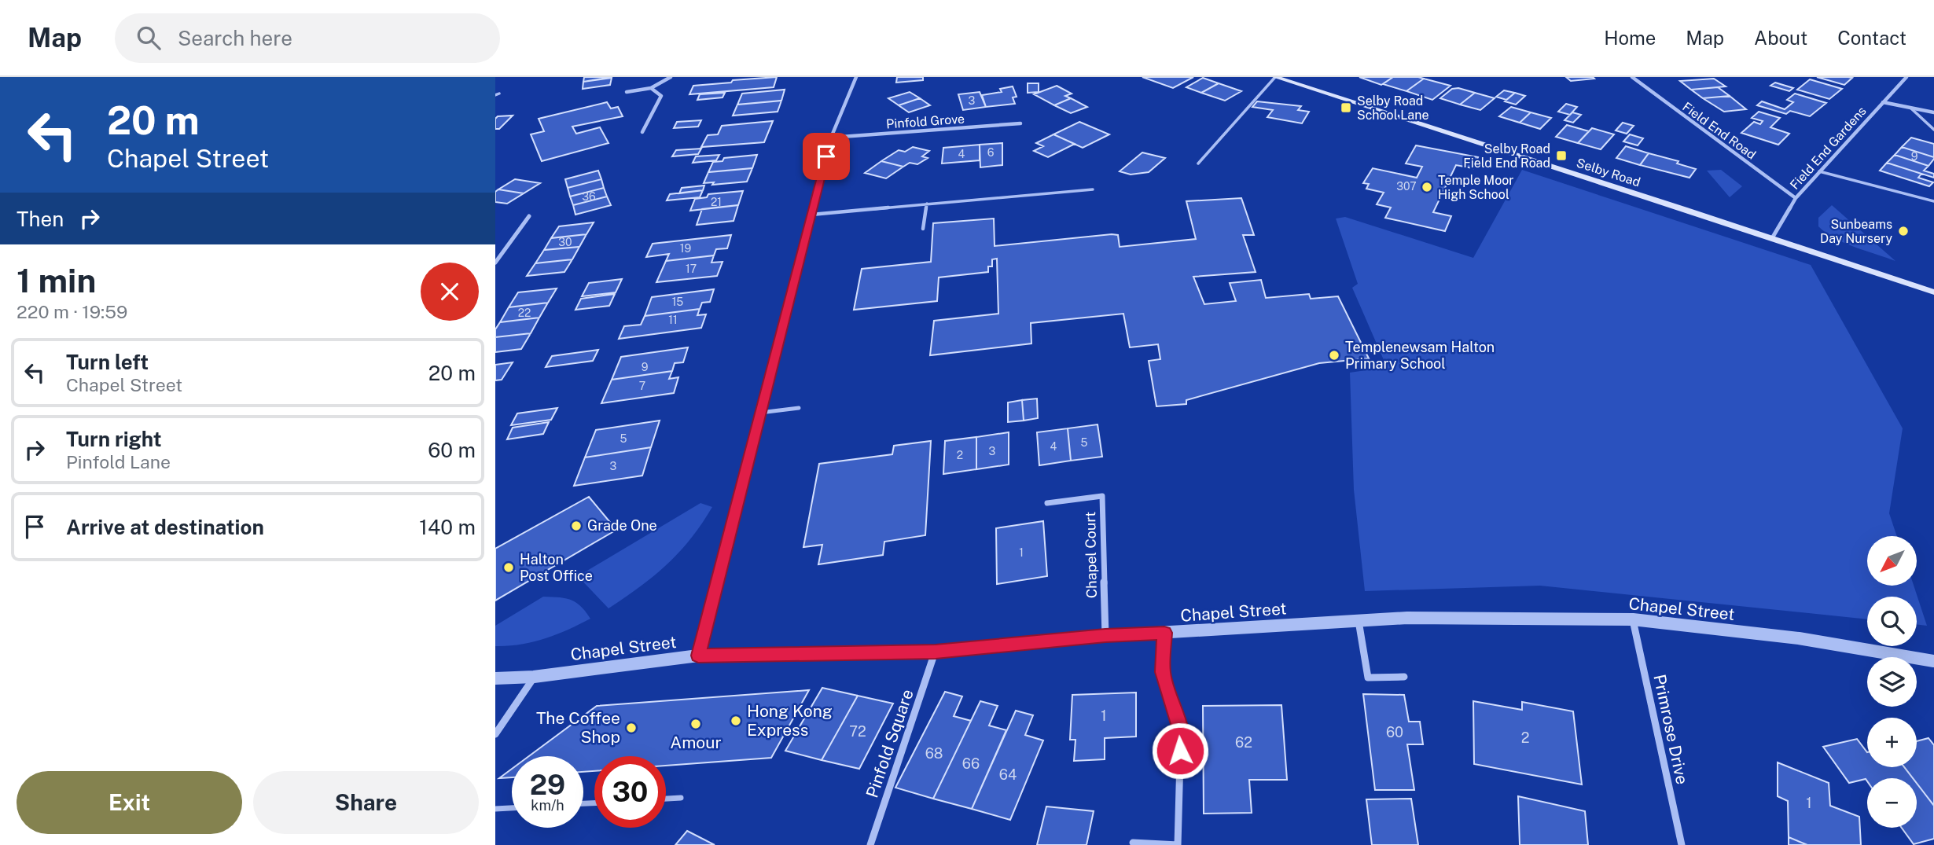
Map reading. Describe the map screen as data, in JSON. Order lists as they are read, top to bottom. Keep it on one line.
{"streets":{"main road":["Selby Road"],"street":["Pinfold Grove","Field End Road","Field End Gardens","Chapel Court","Chapel Street","Primrose Drive","Pinfold Square"]},"crossings":[["Field End Road","Field End Gardens"],["Field End Gardens","Selby Road"],["Chapel Court","Chapel Street"],["Chapel Street","Primrose Drive"],["Chapel Street","Pinfold Square"]],"places":{"transit":["Selby Road School Lane","Selby Road Field End Road"],"other":["Temple Moor High School","Sunbeams Day Nursery","Templenewsam Halton Primary School","Grade One","Halton Post Office","Hong Kong Express","Amour","The Coffee Shop"]},"house_numbers":["3","6","4","9","307","36","21","30","19","17","15","22","11","9","7","5","5","4","3","2","3","1","1","72","60","2","62","68","66","64","1"],"north":"bottom left","page":{"header":"Map","search":"Search here","nav":["Home","Map","About","Contact"],"turn":["20 m","Chapel Street"],"then":"Then","heading":["1 min","220 m · 19:59"],"list":[{"name":"Turn left","note":"Chapel Street","value":"20 m"},{"name":"Turn right","note":"Pinfold Lane","value":"60 m"},{"name":"Arrive at destination","value":"140 m"}],"map_buttons":["+","−"],"speed":"29 km/h","limit":"30","buttons":["Exit","Share"]}}
